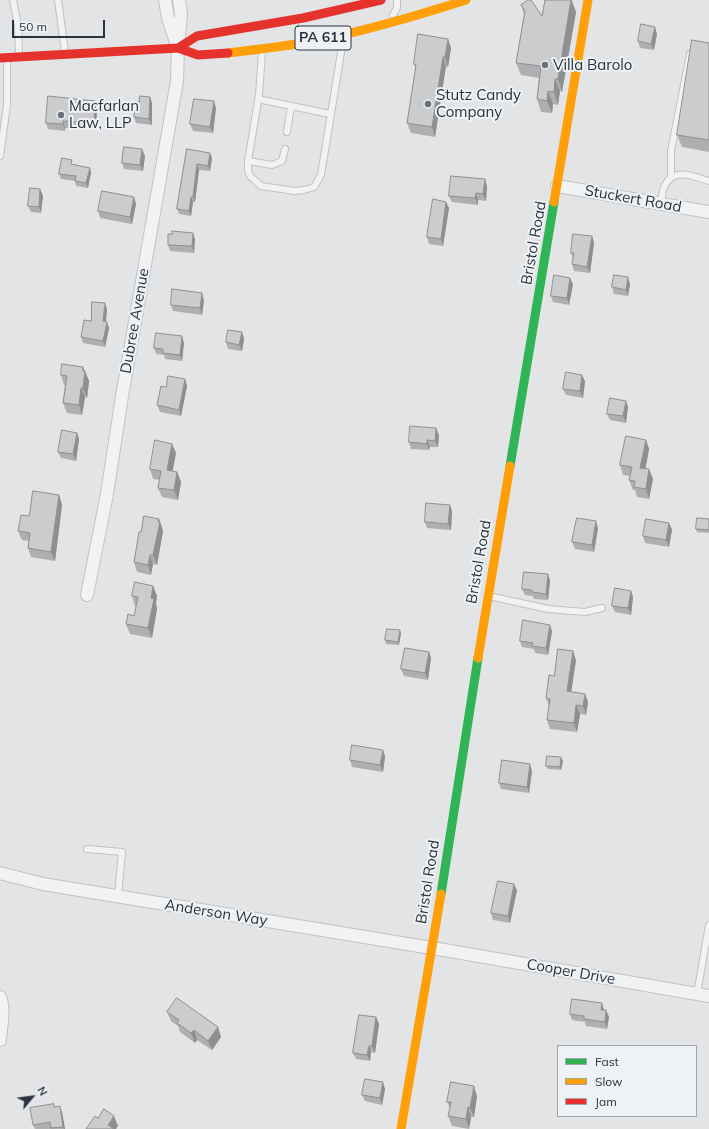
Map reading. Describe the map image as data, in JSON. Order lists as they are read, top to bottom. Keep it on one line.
{"streets":{"main road":["PA 611","Bristol Road"],"street":["Stuckert Road","Dubree Avenue","Anderson Way","Cooper Drive"]},"crossings":[["PA 611","Dubree Avenue"],["Stuckert Road","Bristol Road"],["Bristol Road","Anderson Way"],["Bristol Road","Cooper Drive"],["Anderson Way","Cooper Drive"]],"places":["Villa Barolo","Stutz Candy Company","Macfarlan Law, LLP"],"legend":["Fast","Slow","Jam"],"scale_bar":"50 m","north":"top right"}
